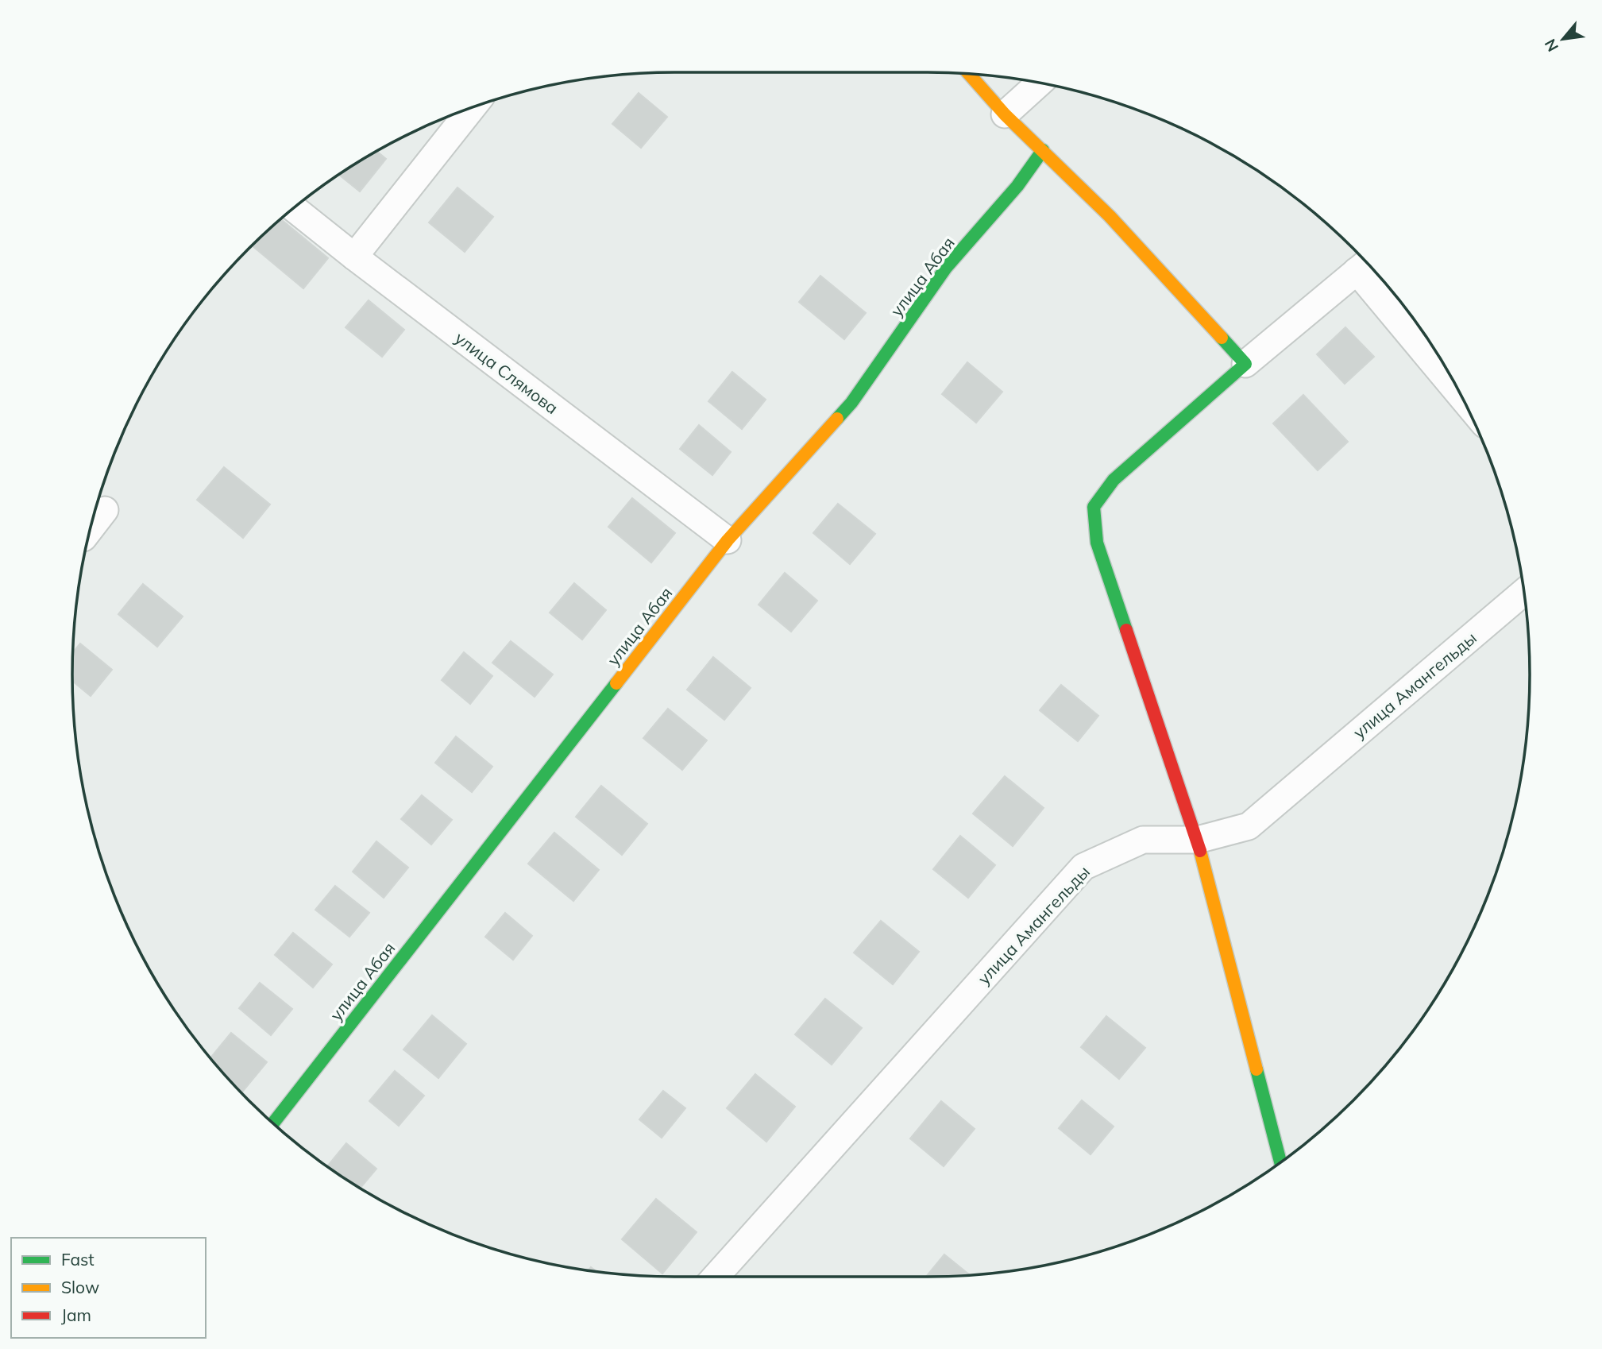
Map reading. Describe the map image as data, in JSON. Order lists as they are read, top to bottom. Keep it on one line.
{"streets":{"street":["улица Абая","улица Слямова","улица Амангельды"]},"crossings":[["улица Абая","улица Слямова"]],"legend":["Fast","Slow","Jam"],"north":"bottom left"}
